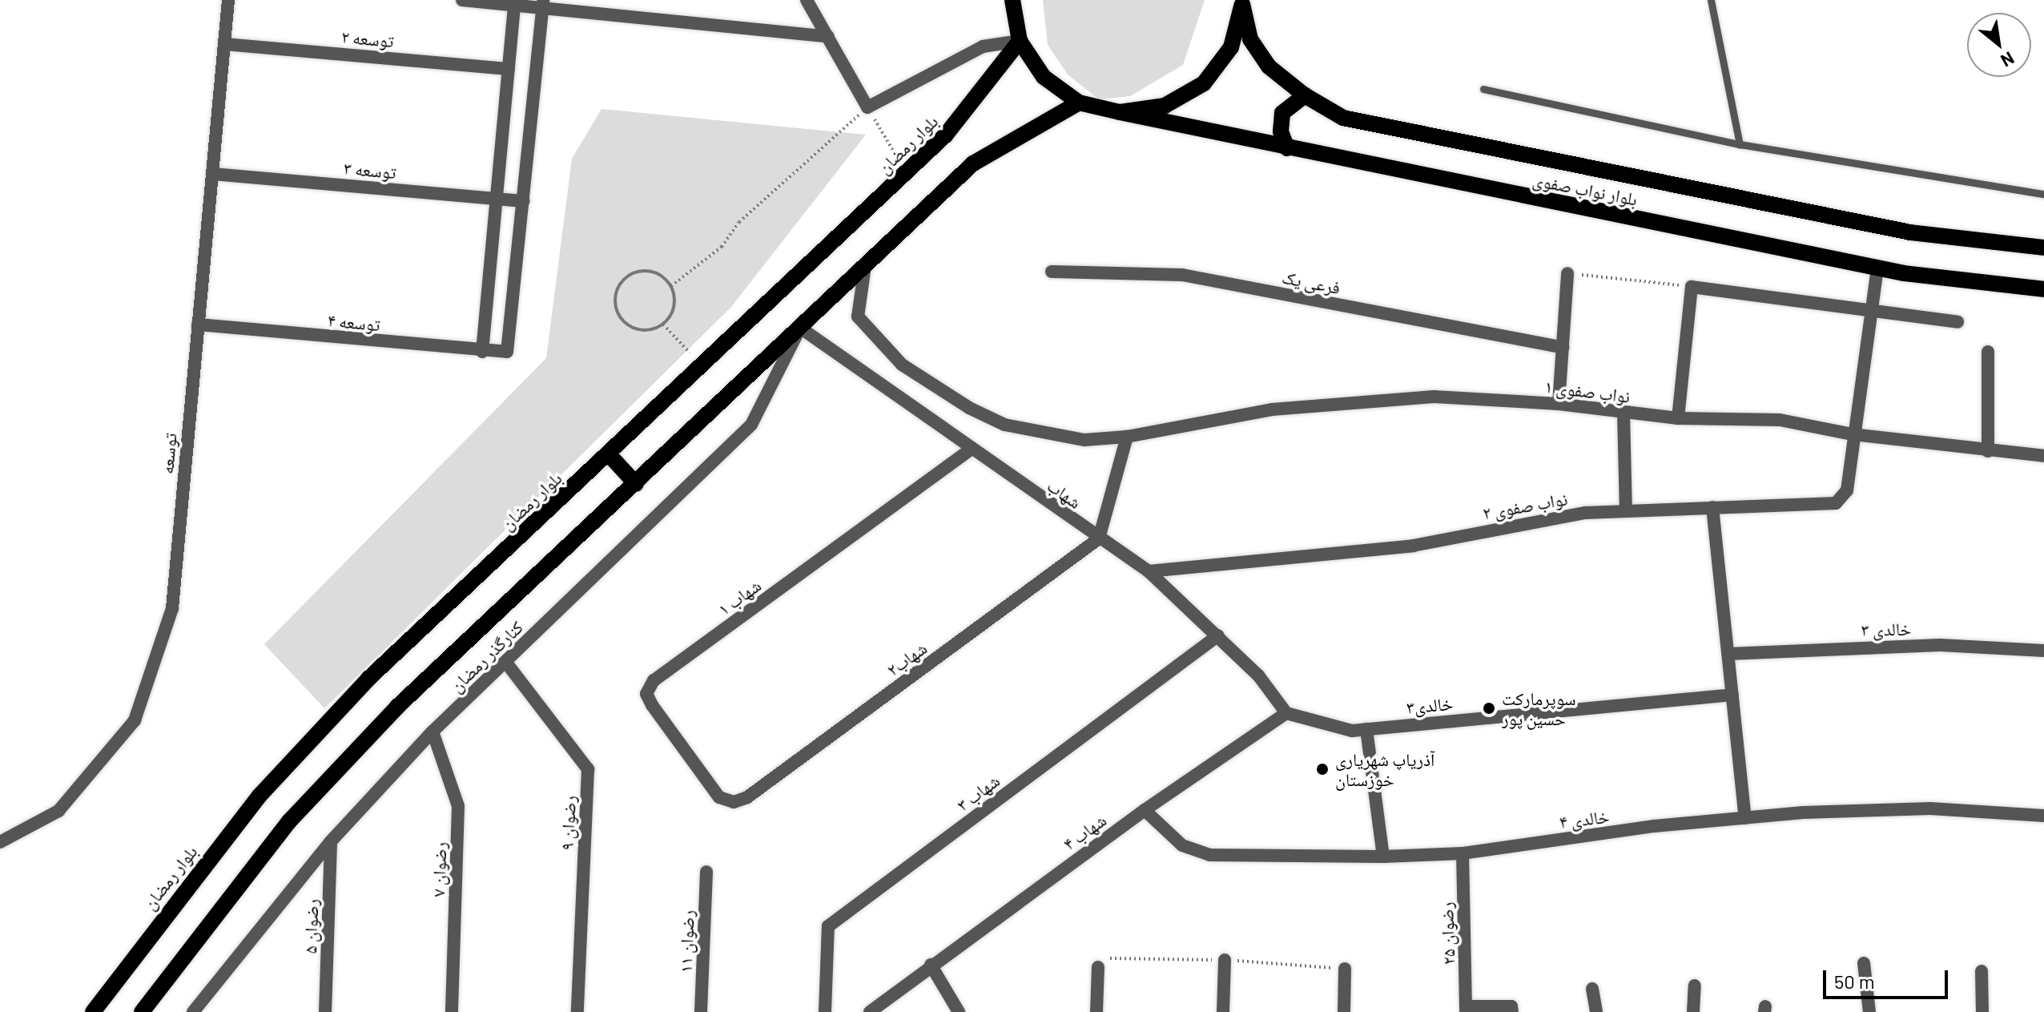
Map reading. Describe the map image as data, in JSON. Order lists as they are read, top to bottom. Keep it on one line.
{"streets":{"main road":["بلوار رمضان","بلوار نواب صفوی"],"street":["توسعه ۲","توسعه ۳","فرعی یک","توسعه ۴","نواب صفوی ۱","توسعه","شهاب","نواب صفوی ۲","شهاب ۱","خالدی ۳","کنارگذر رمضان","شهاب۲","خالدی۳","شهاب ۳","خالدی ۴","رضوان ۹","شهاب ۴","رضوان ۷","رضوان ۵","رضوان ۲۵","رضوان ۱۱"]},"crossings":[["توسعه ۲","توسعه"],["توسعه ۳","توسعه ۴"],["توسعه ۳","توسعه"],["بلوار نواب صفوی","نواب صفوی ۲"],["توسعه ۴","توسعه"],["نواب صفوی ۱","نواب صفوی ۲"],["شهاب","نواب صفوی ۲"],["شهاب","شهاب ۱"],["شهاب","کنارگذر رمضان"],["شهاب","شهاب۲"],["شهاب","خالدی۳"],["شهاب","شهاب ۳"],["شهاب","شهاب ۴"],["شهاب ۱","شهاب۲"],["کنارگذر رمضان","رضوان ۹"],["کنارگذر رمضان","رضوان ۷"],["کنارگذر رمضان","رضوان ۵"],["خالدی۳","شهاب ۴"],["خالدی ۴","شهاب ۴"],["خالدی ۴","رضوان ۲۵"]],"places":["سوپرمارکت حسین پور","آذریاپ شهریاری خوزستان"],"scale_bar":"50 m","north":"bottom right"}
